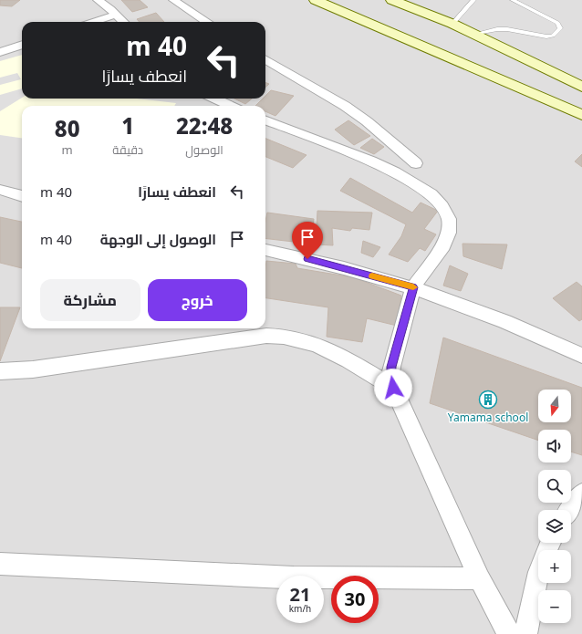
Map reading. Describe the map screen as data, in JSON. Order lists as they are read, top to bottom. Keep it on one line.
{"places":{"building":["Yamama school"]},"north":"bottom","page":{"turn":["40 m","انعطف يسارًا"],"eta":["22:48","الوصول","1","دقيقة","80","m"],"list":[{"name":"انعطف يسارًا","value":"40 m"},{"name":"الوصول إلى الوجهة","value":"40 m"}],"buttons":["خروج","مشاركة"],"map_buttons":["+","−"],"speed":"21 km/h","limit":"30"}}
